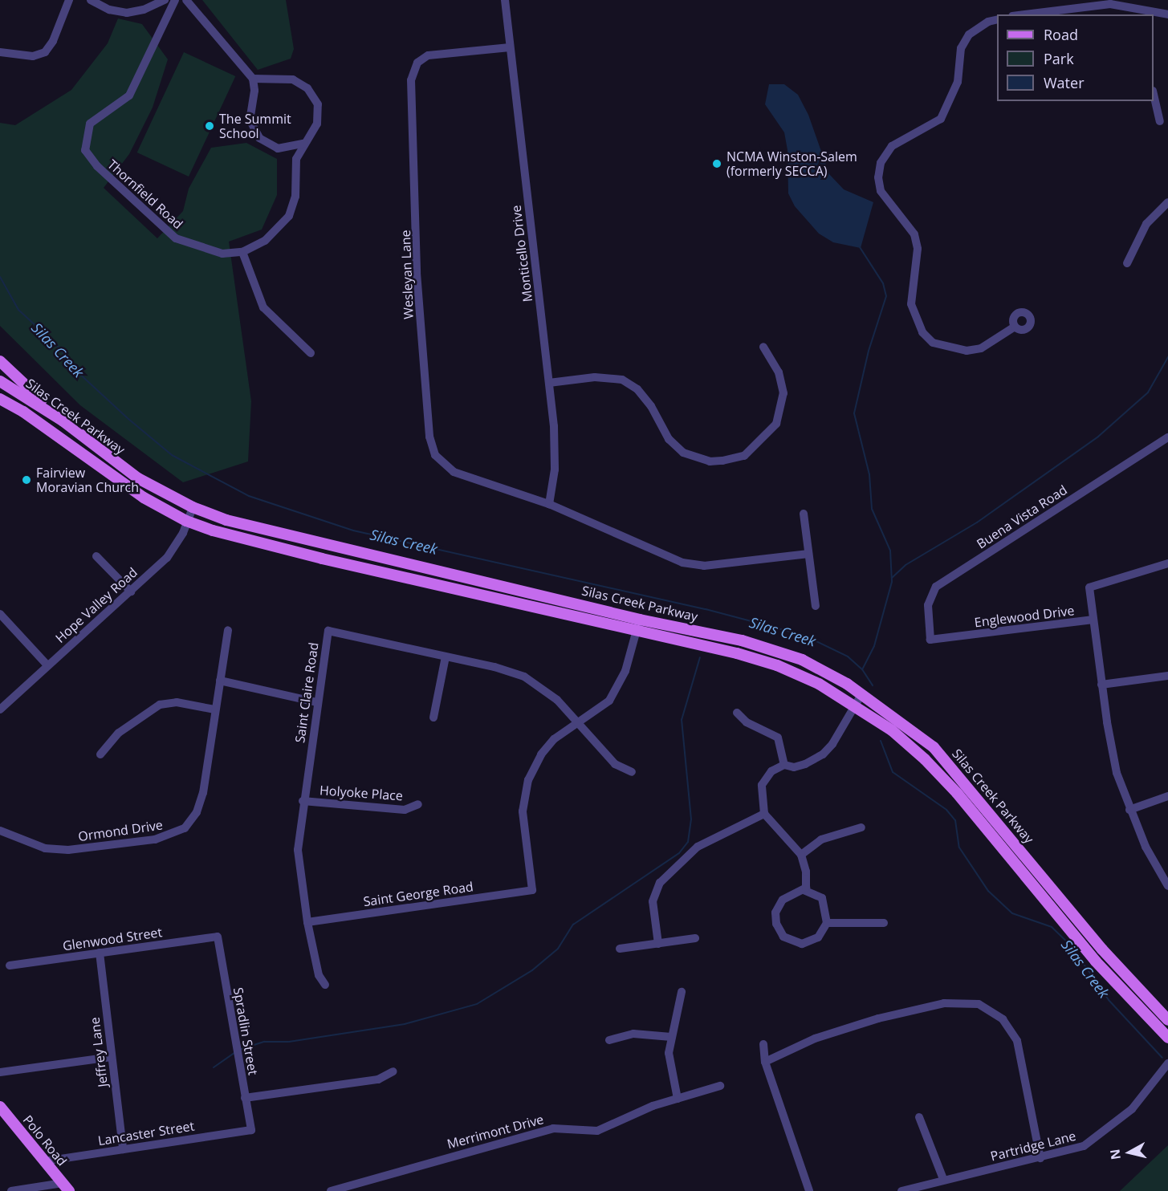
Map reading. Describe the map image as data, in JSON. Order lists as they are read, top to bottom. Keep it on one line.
{"streets":{"main road":["Silas Creek Parkway","Polo Road"],"street":["Thornfield Road","Monticello Drive","Wesleyan Lane","Buena Vista Road","Hope Valley Road","Englewood Drive","Saint Claire Road","Holyoke Place","Ormond Drive","Saint George Road","Glenwood Street","Spradlin Street","Jeffrey Lane","Merrimont Drive","Lancaster Street","Partridge Lane"]},"crossings":[["Monticello Drive","Wesleyan Lane"],["Silas Creek Parkway","Hope Valley Road"],["Buena Vista Road","Englewood Drive"],["Saint Claire Road","Holyoke Place"],["Saint Claire Road","Saint George Road"],["Glenwood Street","Spradlin Street"],["Glenwood Street","Jeffrey Lane"],["Spradlin Street","Lancaster Street"],["Jeffrey Lane","Lancaster Street"],["Lancaster Street","Polo Road"]],"water":["Silas Creek"],"places":["The Summit School","NCMA Winston-Salem (formerly SECCA)","Fairview Moravian Church"],"legend":["Road","Park","Water"],"north":"left"}
